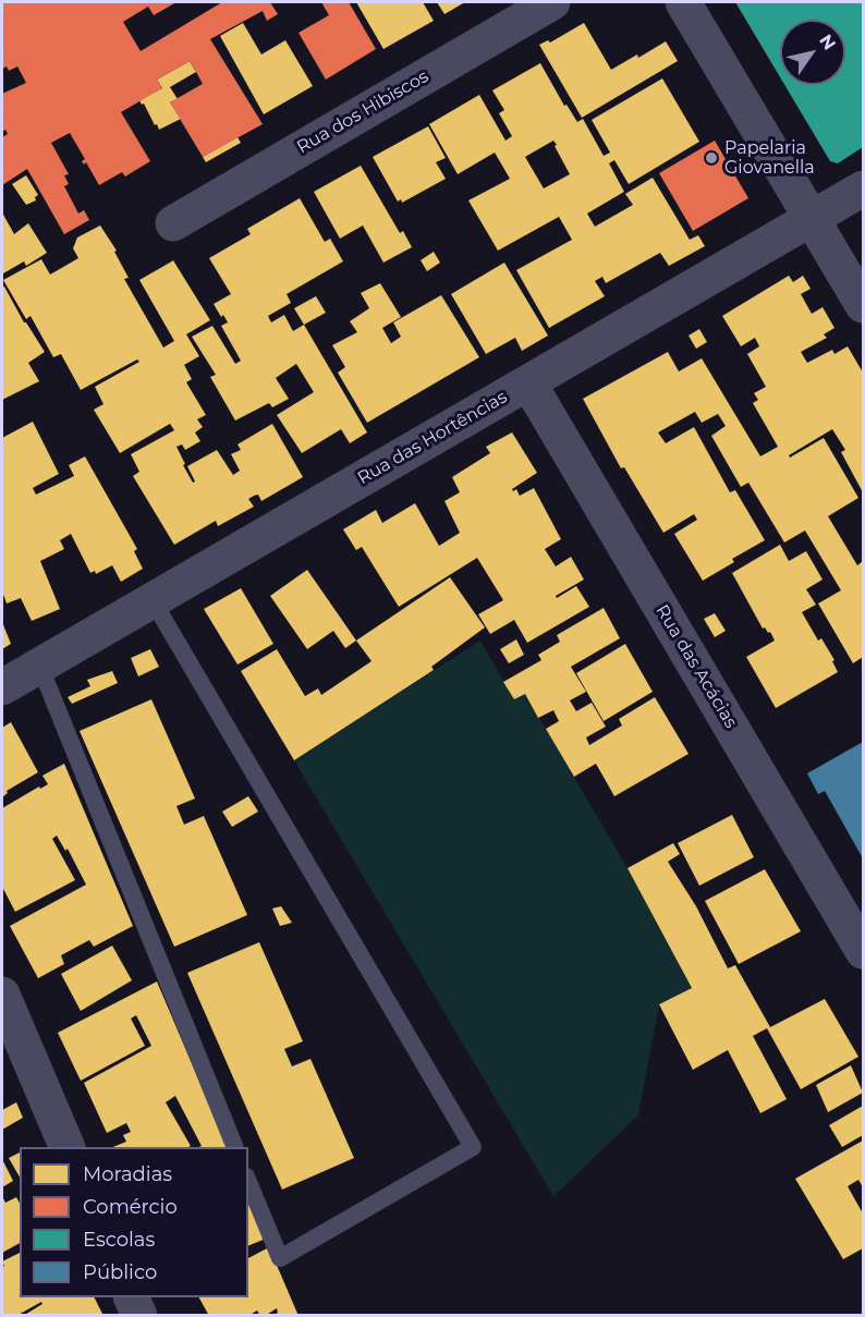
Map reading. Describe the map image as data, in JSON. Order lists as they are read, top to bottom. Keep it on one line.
{"streets":{"street":["Rua dos Hibiscos","Rua das Hortências","Rua das Acácias"]},"crossings":[["Rua das Hortências","Rua das Acácias"]],"places":["Papelaria Giovanella"],"legend":["Moradias","Comércio","Escolas","Público"],"north":"top right"}
